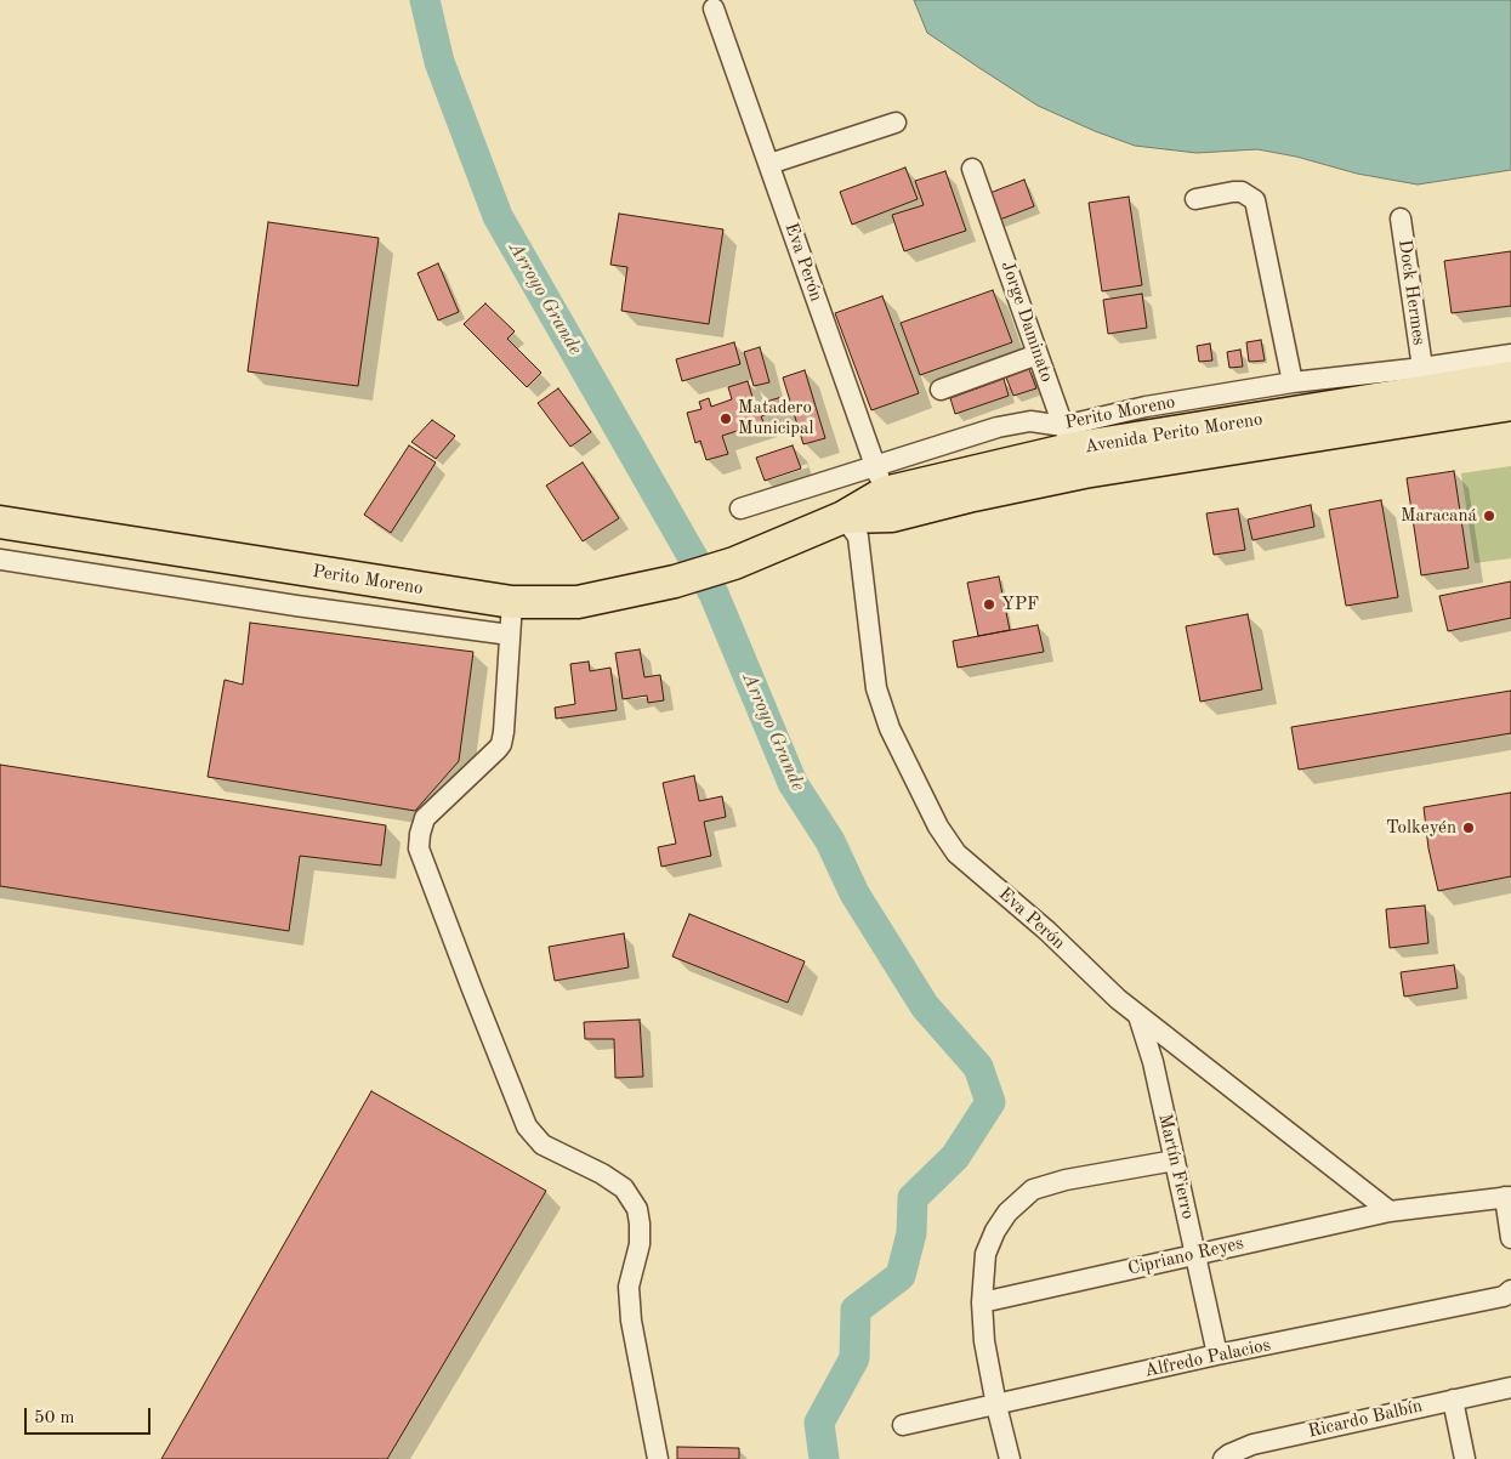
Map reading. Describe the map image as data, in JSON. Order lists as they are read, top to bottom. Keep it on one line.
{"streets":{"main road":["Perito Moreno","Avenida Perito Moreno"],"street":["Eva Perón","Dock Hermes","Jorge Daminato","Martín Fierro","Cipriano Reyes","Alfredo Palacios","Ricardo Balbín"]},"crossings":[["Eva Perón","Perito Moreno"],["Eva Perón","Avenida Perito Moreno"],["Eva Perón","Martín Fierro"],["Eva Perón","Cipriano Reyes"],["Dock Hermes","Perito Moreno"],["Jorge Daminato","Perito Moreno"],["Jorge Daminato","Avenida Perito Moreno"],["Perito Moreno","Avenida Perito Moreno"],["Martín Fierro","Cipriano Reyes"],["Martín Fierro","Alfredo Palacios"]],"water":["Arroyo Grande"],"places":["Matadero Municipal","Maracaná","YPF","Tolkeyén"],"scale_bar":"50 m"}
